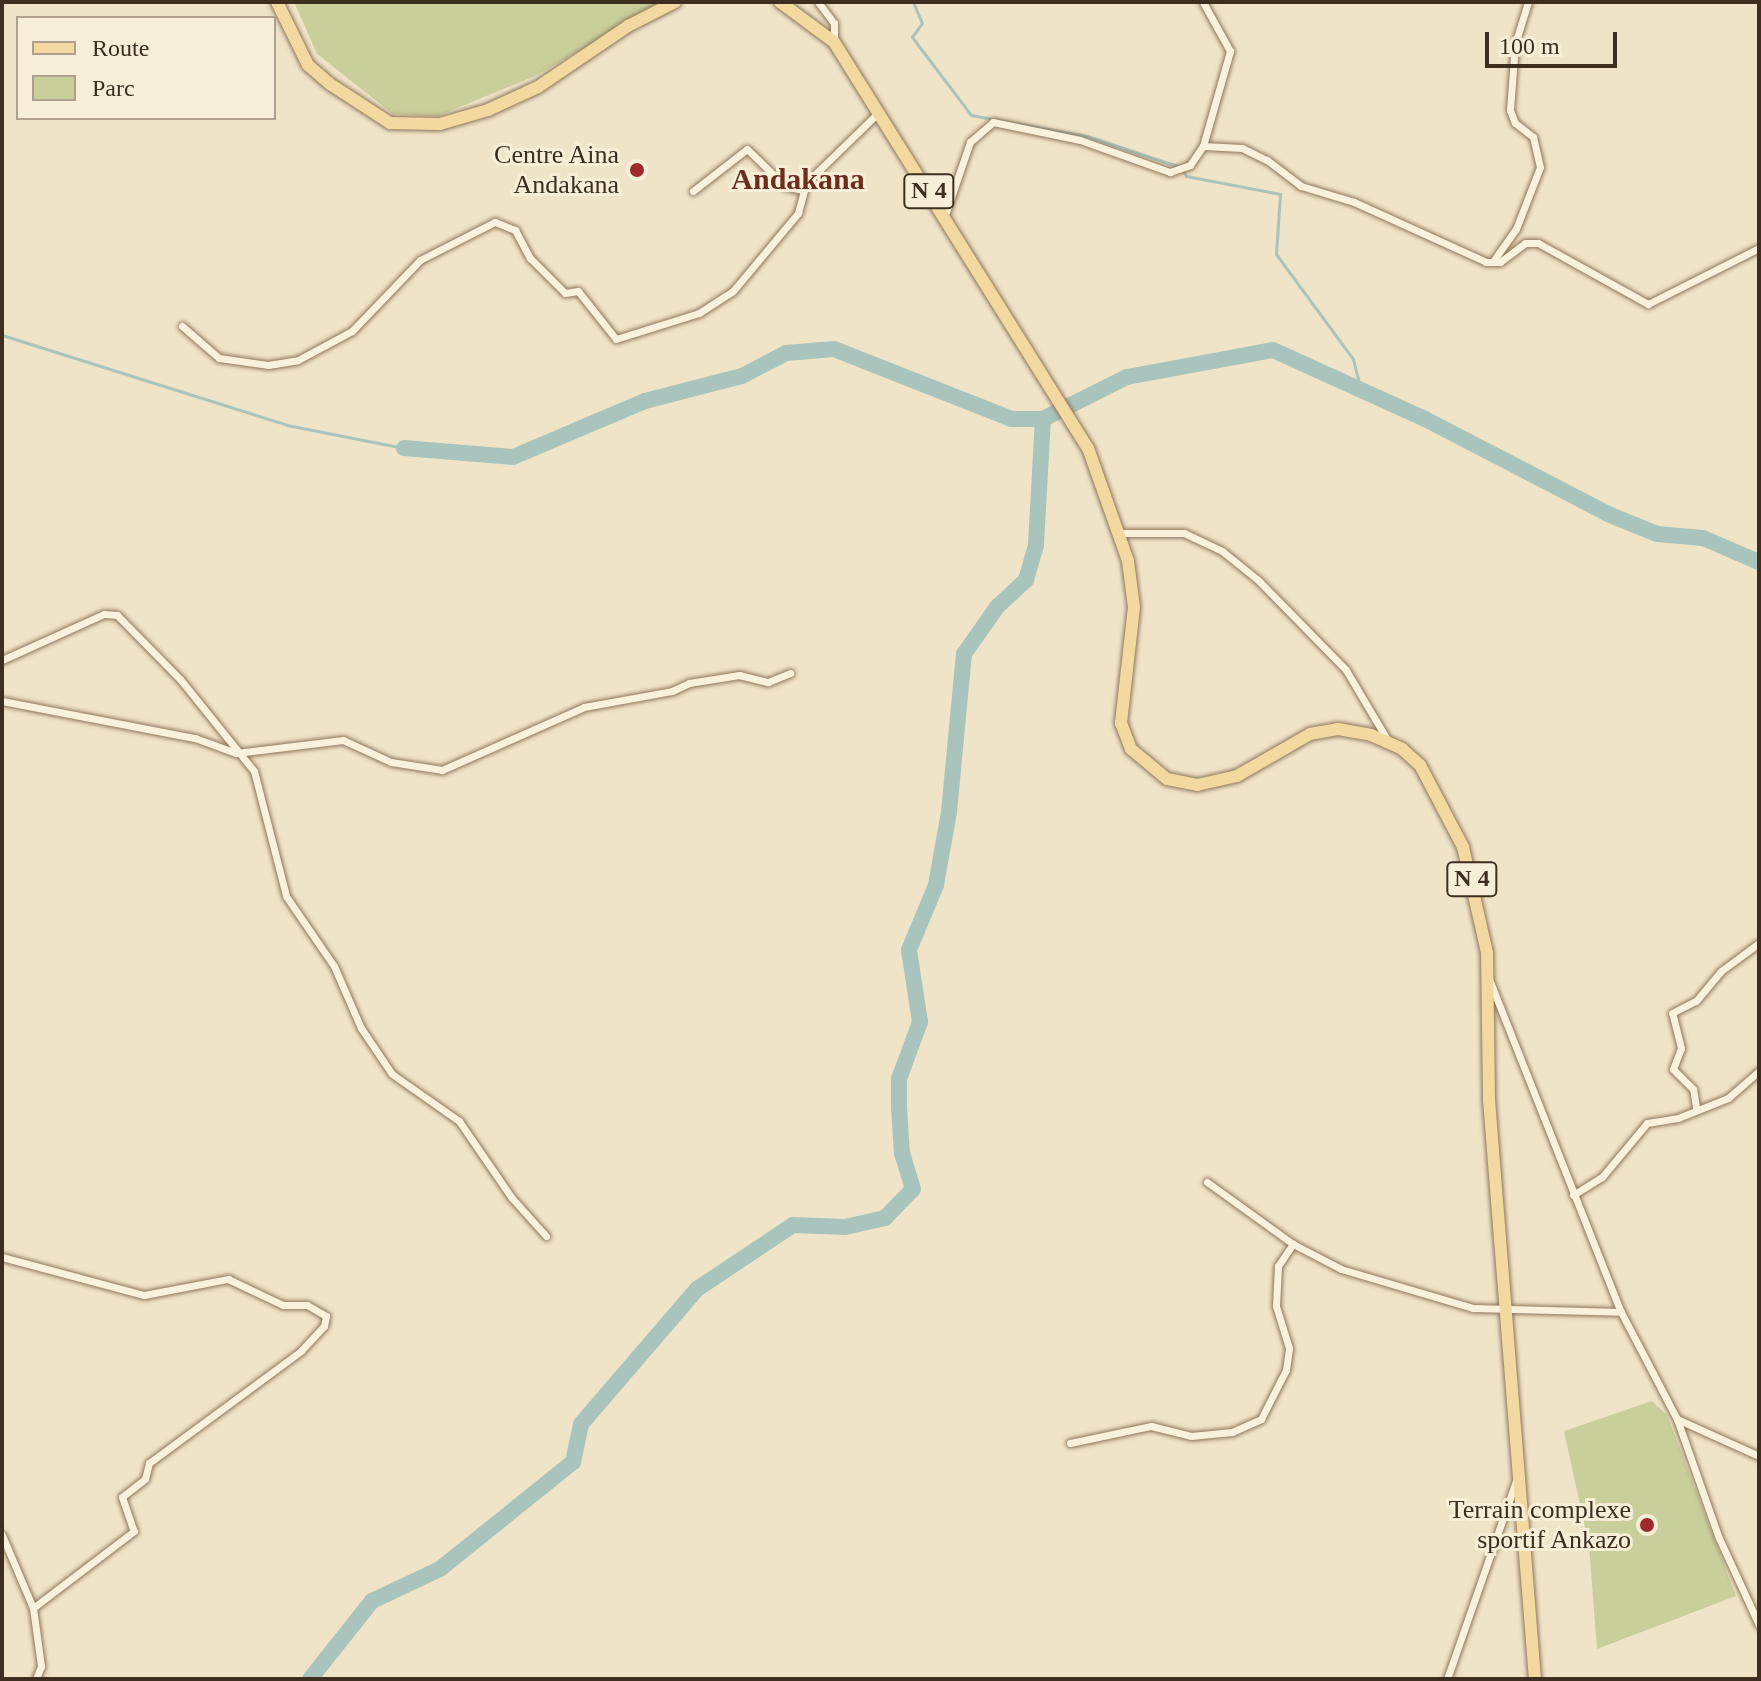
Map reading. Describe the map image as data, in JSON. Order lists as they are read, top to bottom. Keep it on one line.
{"streets":{"main road":["N 4"]},"districts":["Andakana"],"places":["Centre Aina Andakana","Terrain complexe sportif Ankazo"],"legend":["Route","Parc"],"scale_bar":"100 m"}
